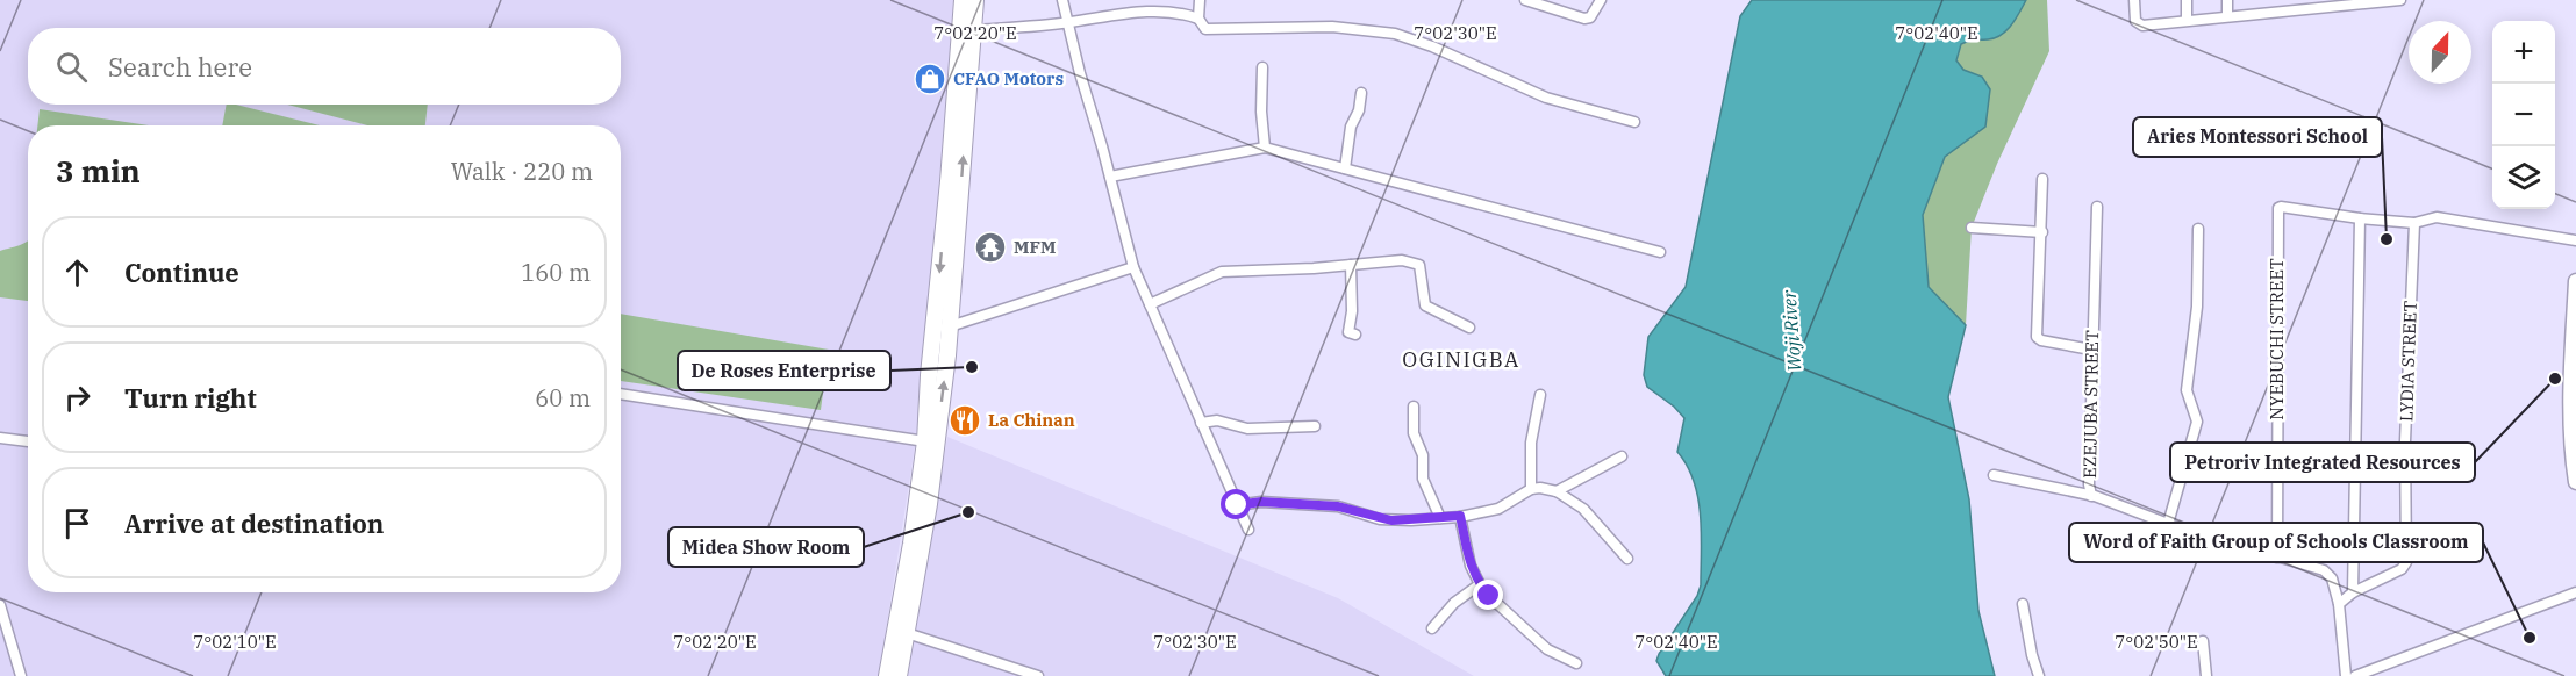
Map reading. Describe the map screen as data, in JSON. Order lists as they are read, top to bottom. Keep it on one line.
{"streets":{"street":["NYEBUCHI STREET","LYDIA STREET","EZEJUBA STREET"]},"crossings":[["NYEBUCHI STREET","EZEJUBA STREET"]],"districts":["OGINIGBA"],"water":["Woji River"],"places":{"shop":["CFAO Motors"],"other":["Aries Montessori School","De Roses Enterprise","Petroriv Integrated Resources","Midea Show Room","Word of Faith Group of Schools Classroom"],"temple":["MFM"],"restaurant":["La Chinan"]},"north":"top","page":{"map_buttons":["+","−"],"search":"Search here","heading":["3 min","Walk · 220 m"],"list":[["Continue","160 m"],["Turn right","60 m"],"Arrive at destination"]},"coordinates":["7°02'20\"E","7°02'30\"E","7°02'40\"E","7°02'10\"E","7°02'50\"E"]}
